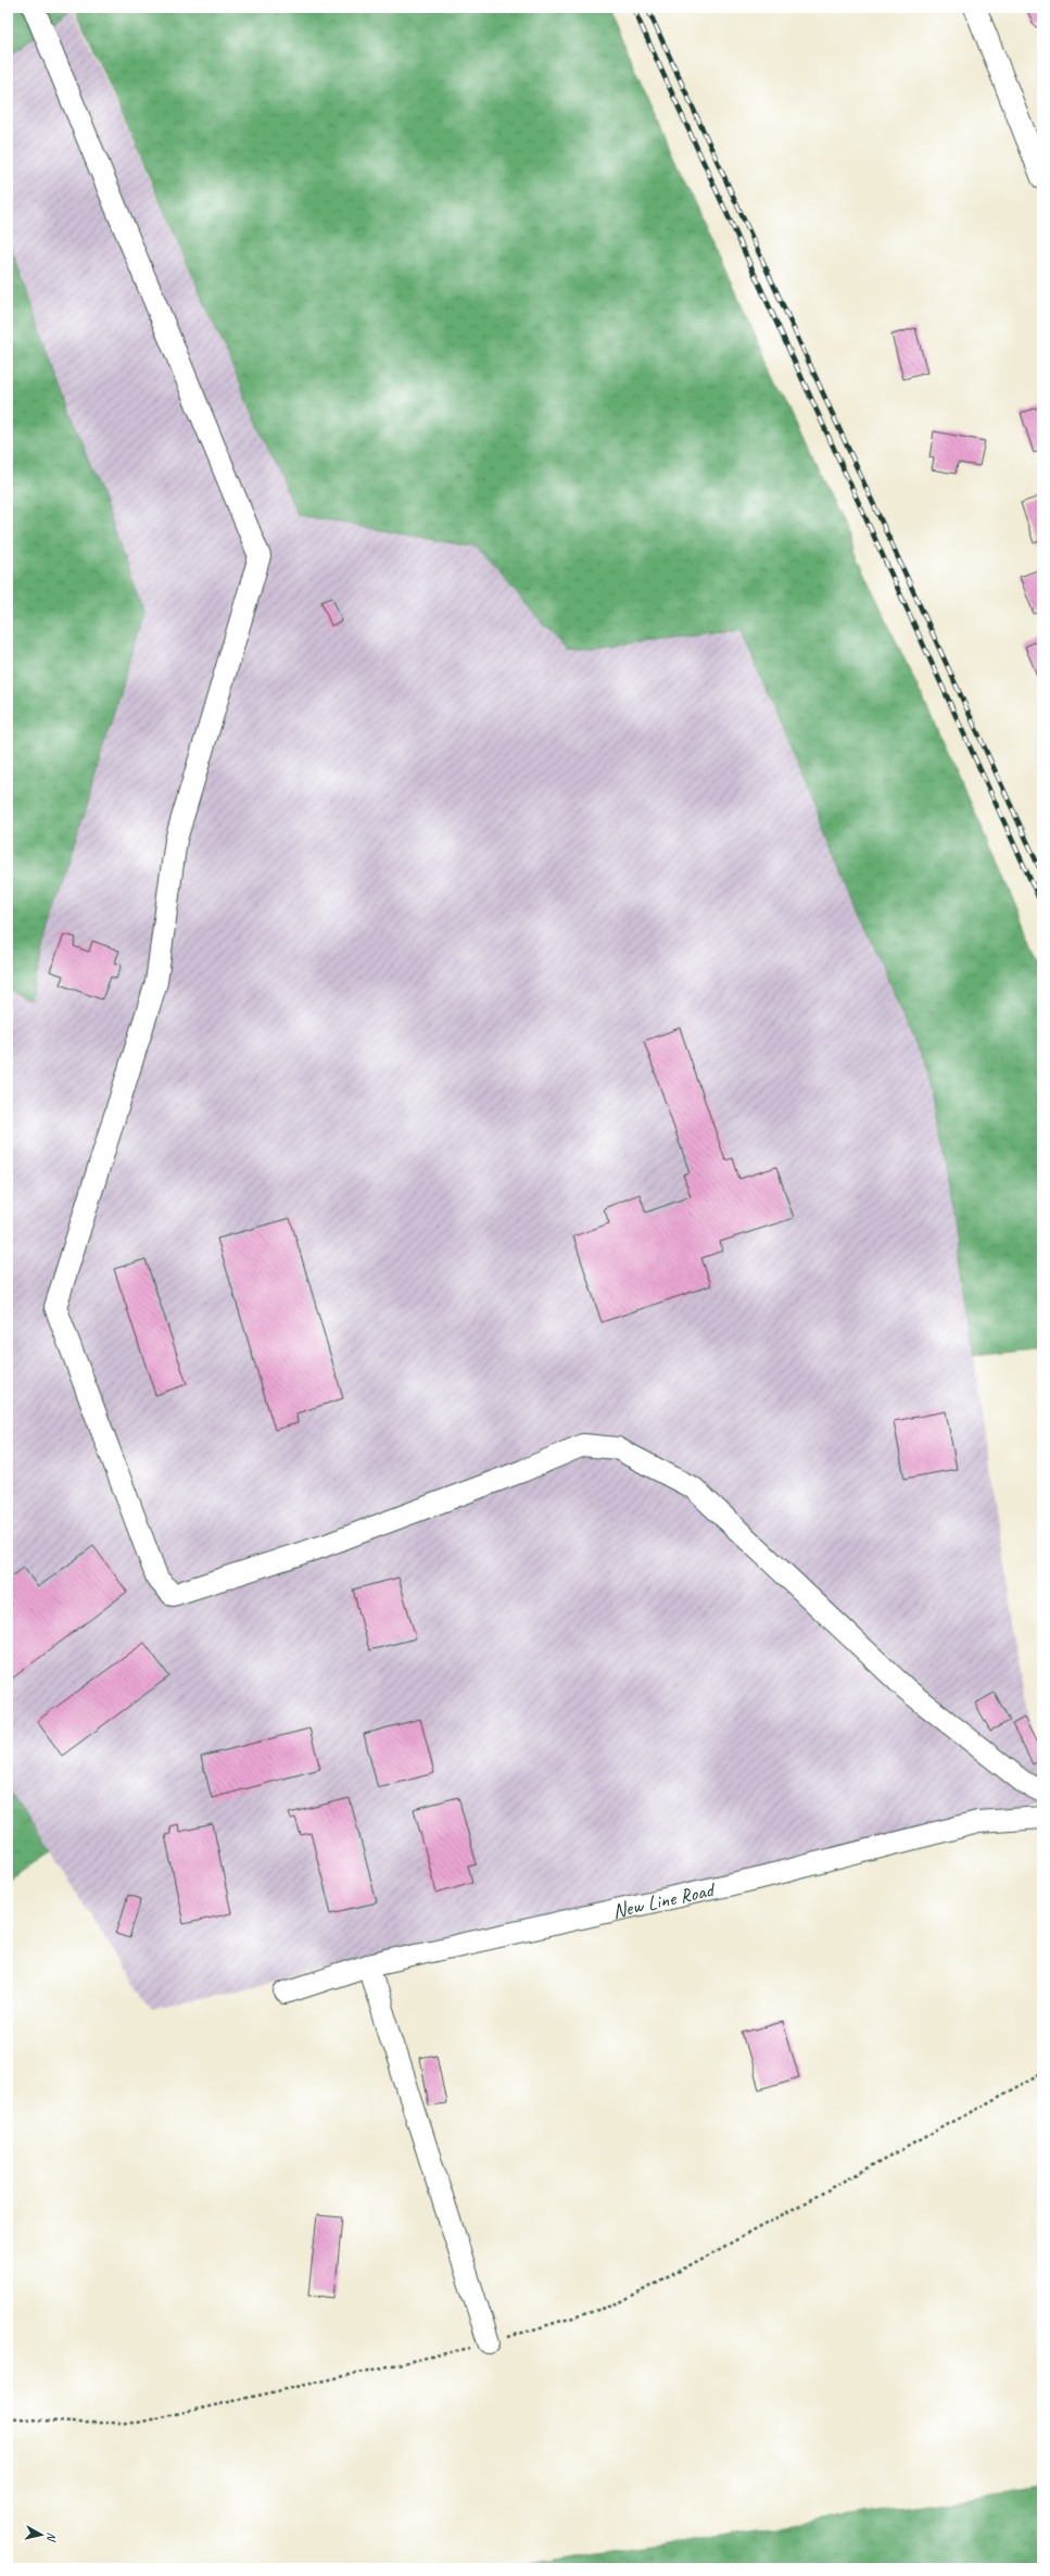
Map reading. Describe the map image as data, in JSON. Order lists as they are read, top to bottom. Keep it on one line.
{"streets":{"street":["New Line Road"]},"north":"right"}
